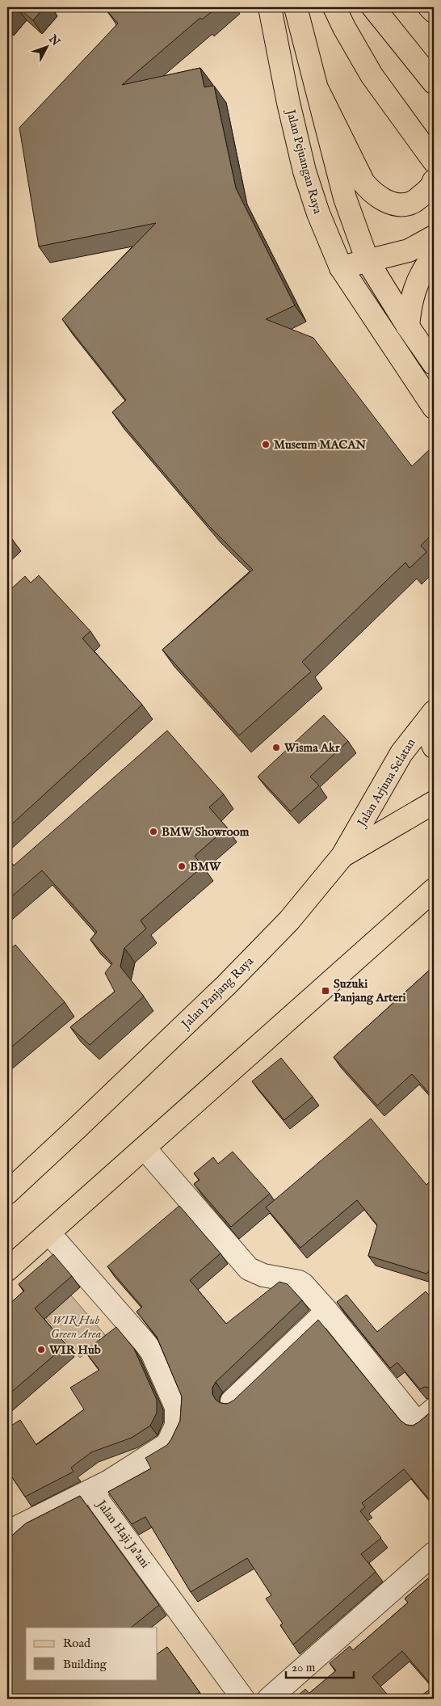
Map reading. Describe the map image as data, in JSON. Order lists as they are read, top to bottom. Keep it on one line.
{"streets":{"main road":["Jalan Pejuangan Raya","Jalan Arjuna Selatan","Jalan Panjang Raya"],"street":["Jalan Haji Ja'ani"]},"crossings":[["Jalan Arjuna Selatan","Jalan Panjang Raya"]],"parks":["WIR Hub Green Area"],"places":{"other":["Museum MACAN","Wisma Akr","BMW Showroom","BMW","WIR Hub"],"transit":["Suzuki Panjang Arteri"]},"legend":["Road","Building"],"scale_bar":"20 m","north":"top right"}
